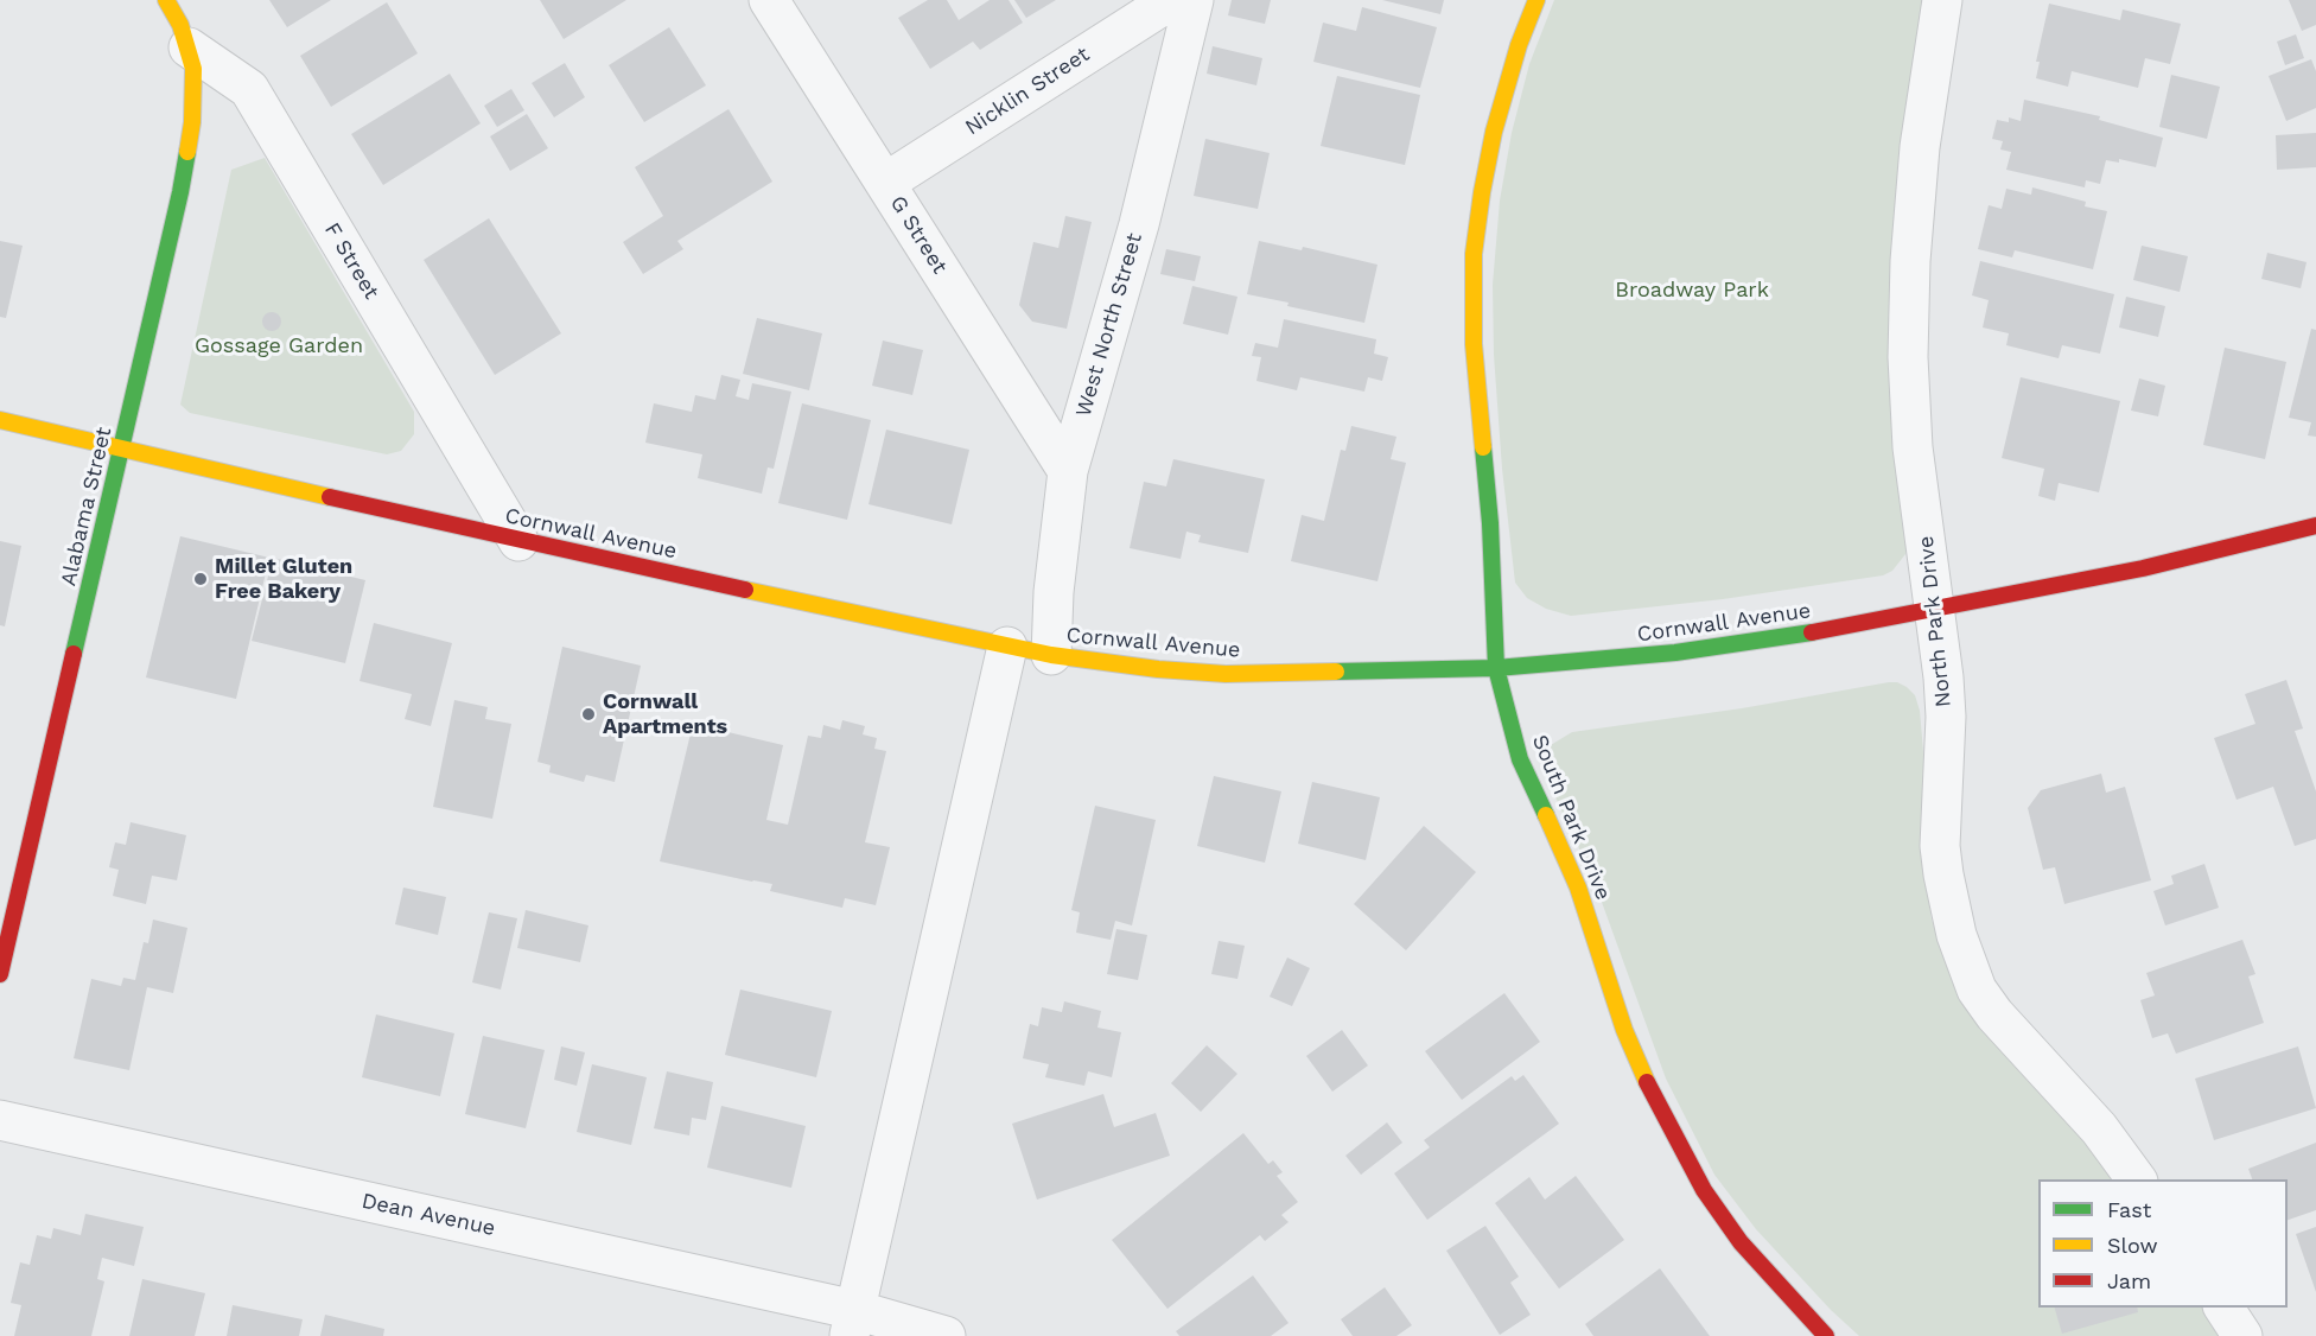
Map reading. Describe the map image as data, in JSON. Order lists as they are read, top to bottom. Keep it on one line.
{"streets":{"main road":["Alabama Street","Cornwall Avenue","South Park Drive"],"street":["Nicklin Street","G Street","F Street","West North Street","North Park Drive","Dean Avenue"]},"crossings":[["Nicklin Street","G Street"],["G Street","West North Street"],["F Street","Alabama Street"],["F Street","Cornwall Avenue"],["West North Street","Cornwall Avenue"],["Alabama Street","Cornwall Avenue"],["Cornwall Avenue","North Park Drive"],["Cornwall Avenue","South Park Drive"]],"parks":["Broadway Park","Gossage Garden"],"places":["Millet Gluten Free Bakery","Cornwall Apartments"],"legend":["Fast","Slow","Jam"]}
